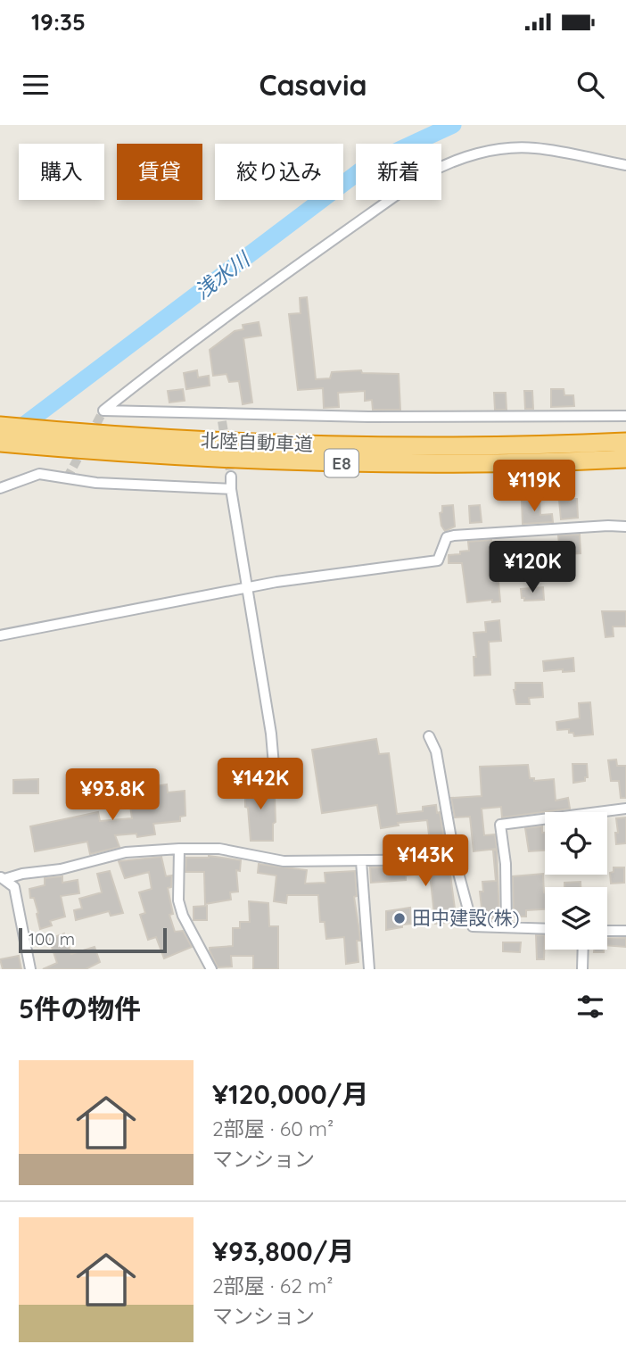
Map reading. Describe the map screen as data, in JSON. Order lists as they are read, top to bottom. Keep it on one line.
{"streets":{"highway":["北陸自動車道","E8"]},"water":["浅水川"],"places":["田中建設(株)"],"scale_bar":"100 m","page":{"status":"19:35","header":"Casavia","chip":["購入","賃貸","絞り込み","新着"],"price":["¥119K","¥120K","¥142K","¥93.8K","¥143K"],"scale":"100 m","heading":"5件の物件","list":[{"name":"¥120,000/月","note":"2部屋 · 60 m² · マンション"},{"name":"¥93,800/月","note":"2部屋 · 62 m² · マンション"}]}}
